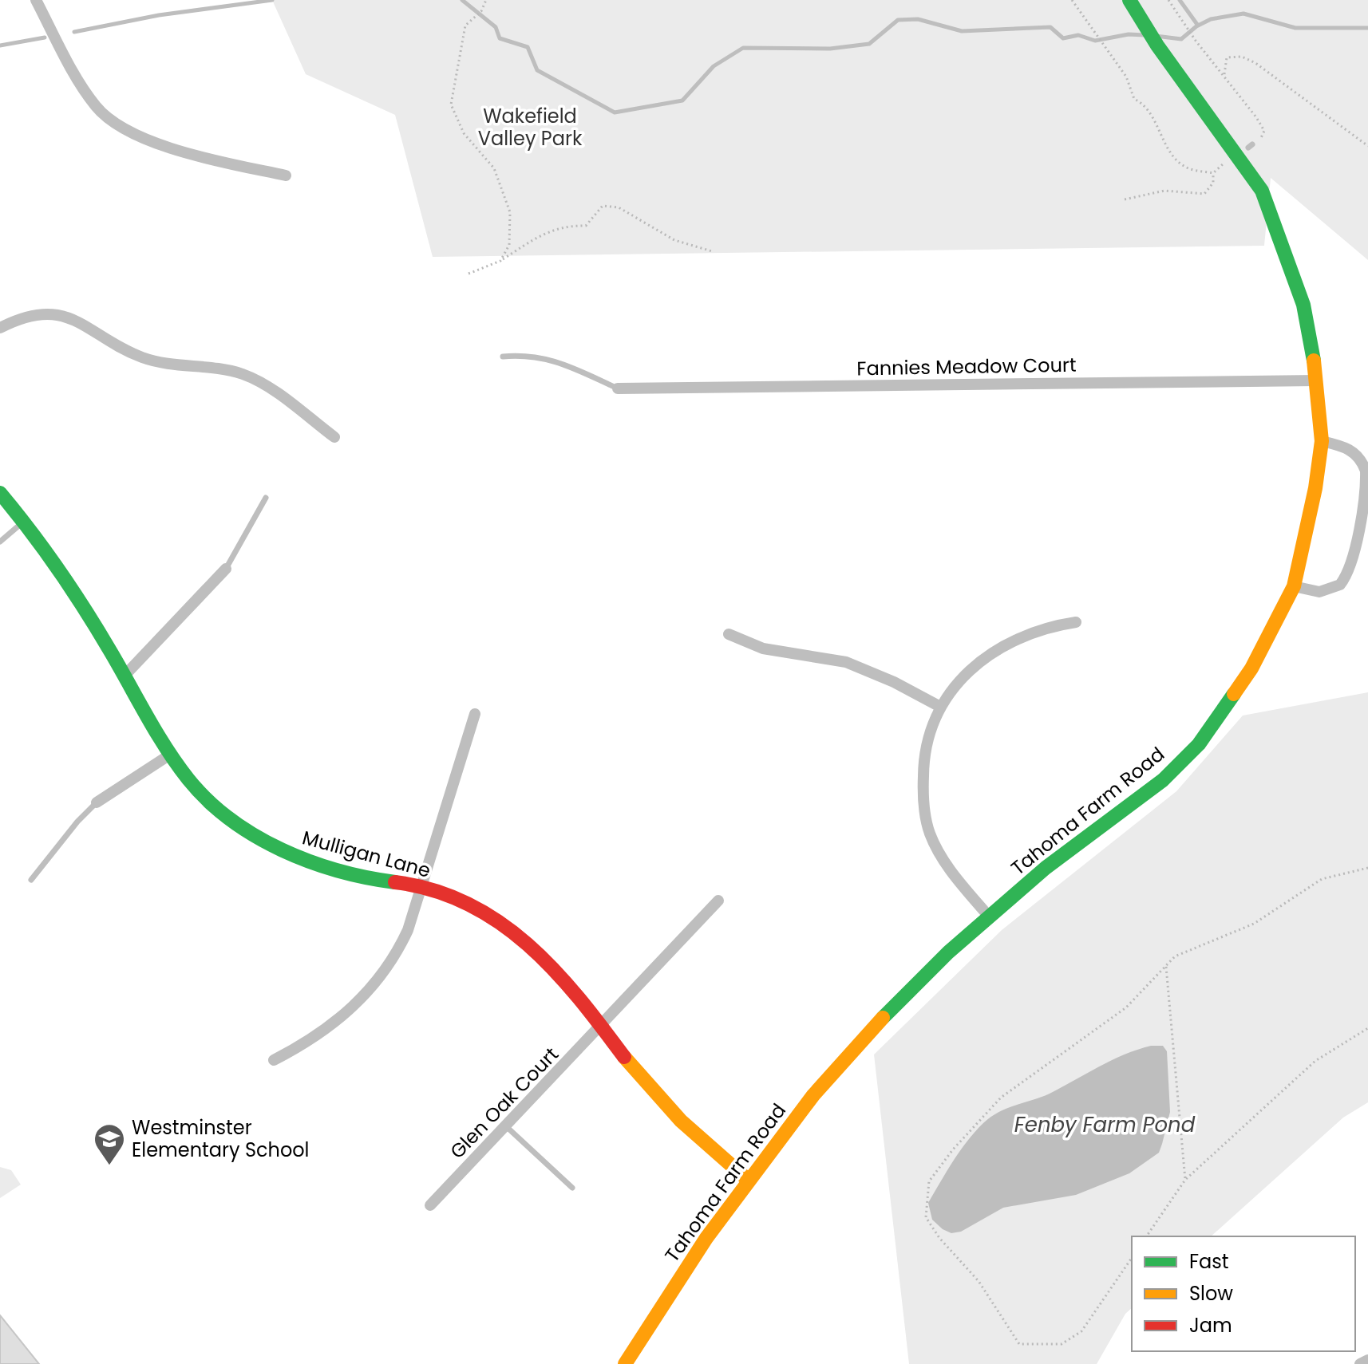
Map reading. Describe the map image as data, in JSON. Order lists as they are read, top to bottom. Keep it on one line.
{"streets":{"street":["Fannies Meadow Court","Tahoma Farm Road","Mulligan Lane","Glen Oak Court"]},"crossings":[["Fannies Meadow Court","Tahoma Farm Road"],["Tahoma Farm Road","Mulligan Lane"],["Mulligan Lane","Glen Oak Court"]],"water":["Fenby Farm Pond"],"parks":["Wakefield Valley Park"],"places":{"school or university":["Westminster Elementary School"]},"legend":["Fast","Slow","Jam"]}
